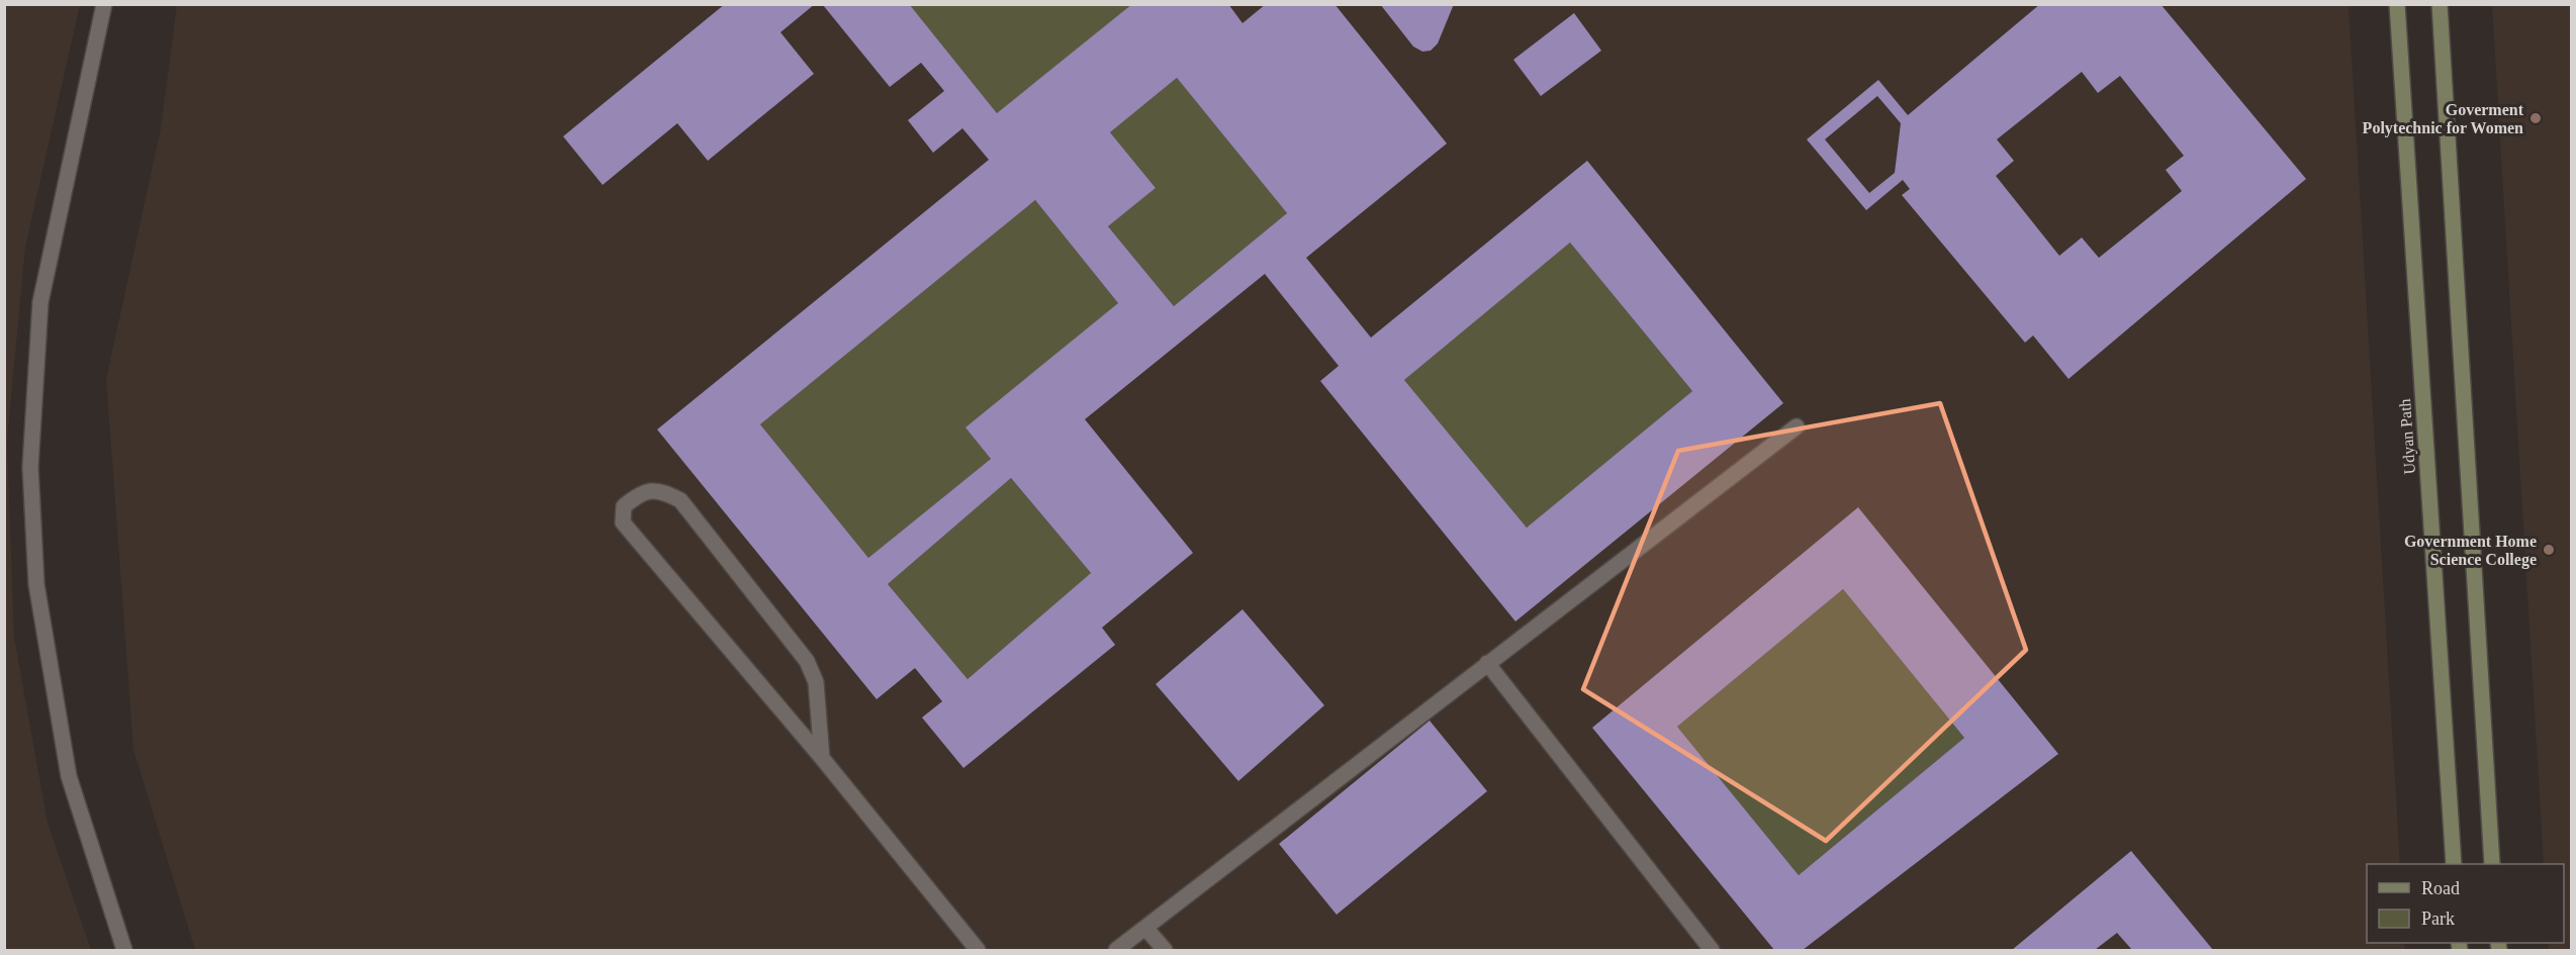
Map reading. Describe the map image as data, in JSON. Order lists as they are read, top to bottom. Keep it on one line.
{"streets":{"main road":["Udyan Path"]},"places":["Goverment Polytechnic for Women","Government Home Science College"],"legend":["Road","Park"]}
